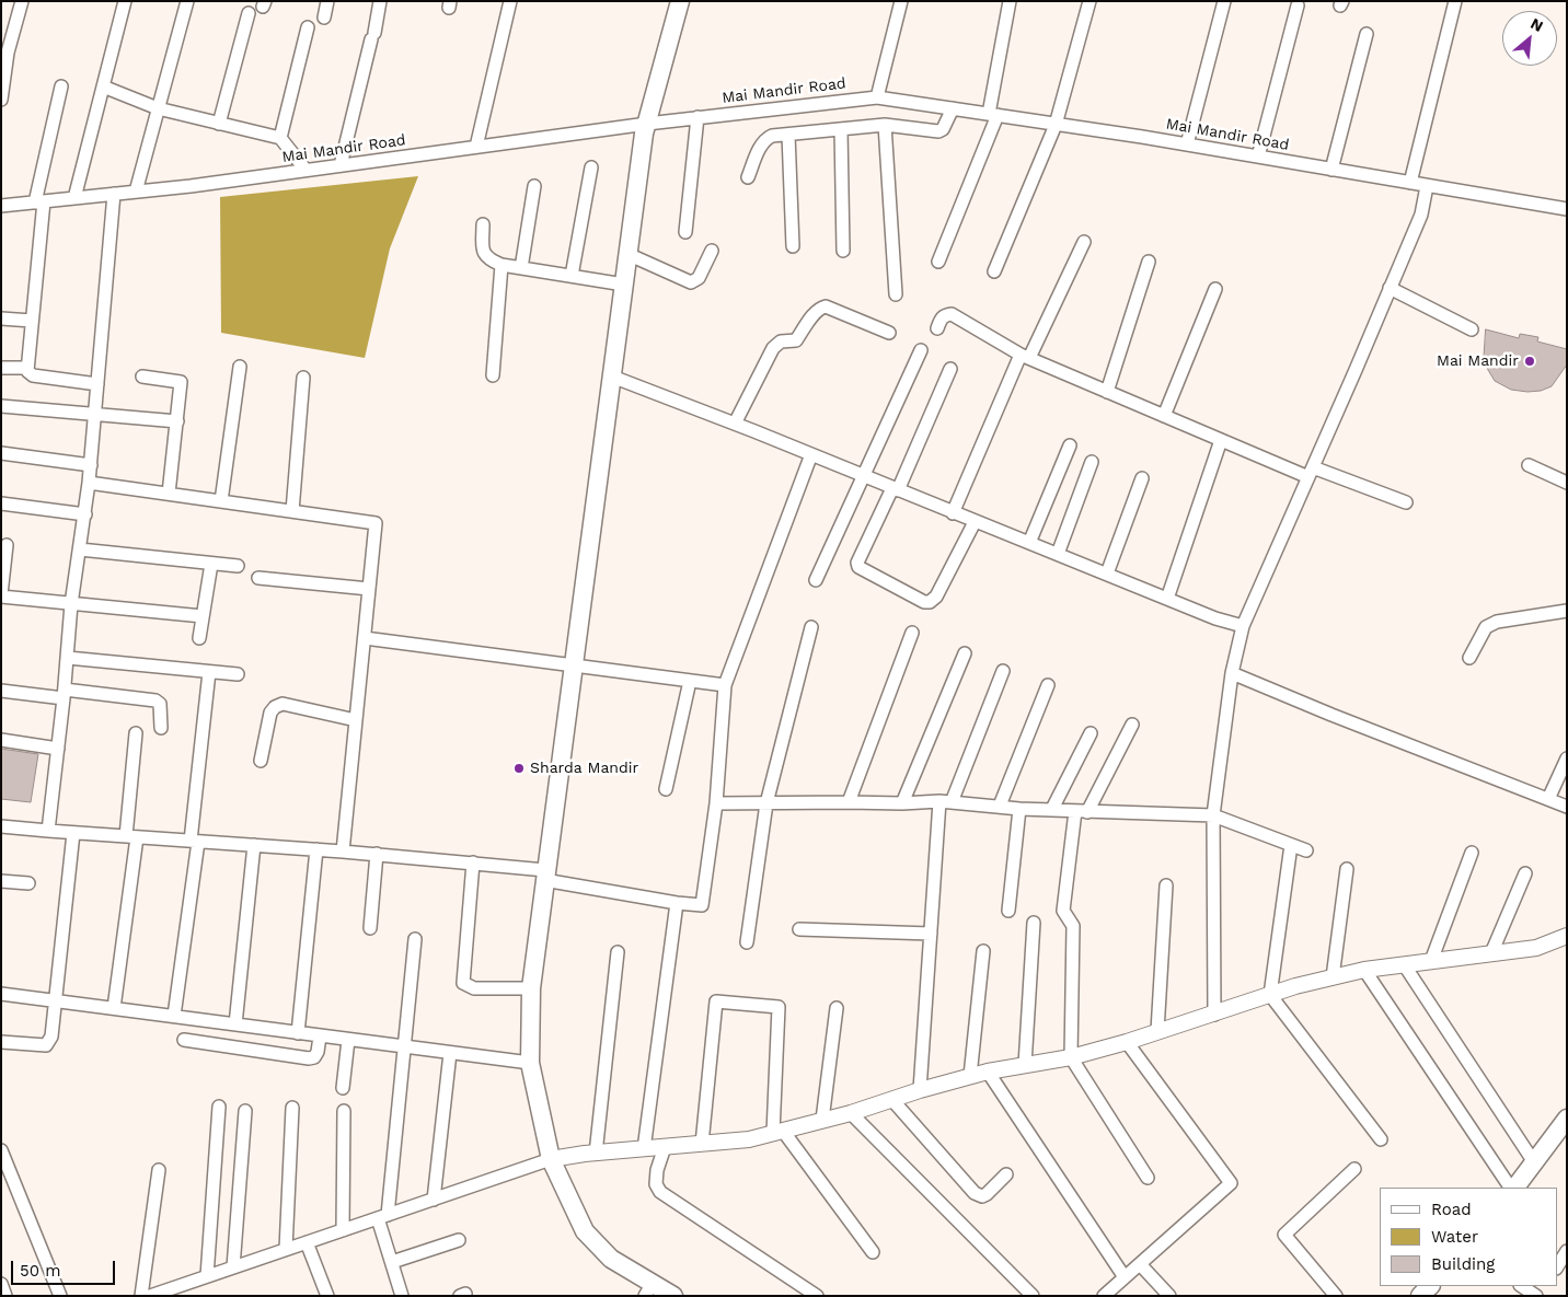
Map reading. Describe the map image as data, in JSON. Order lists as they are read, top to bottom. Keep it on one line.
{"streets":{"street":["Mai Mandir Road"]},"places":["Mai Mandir","Sharda Mandir"],"legend":["Road","Water","Building"],"scale_bar":"50 m","north":"top right"}
